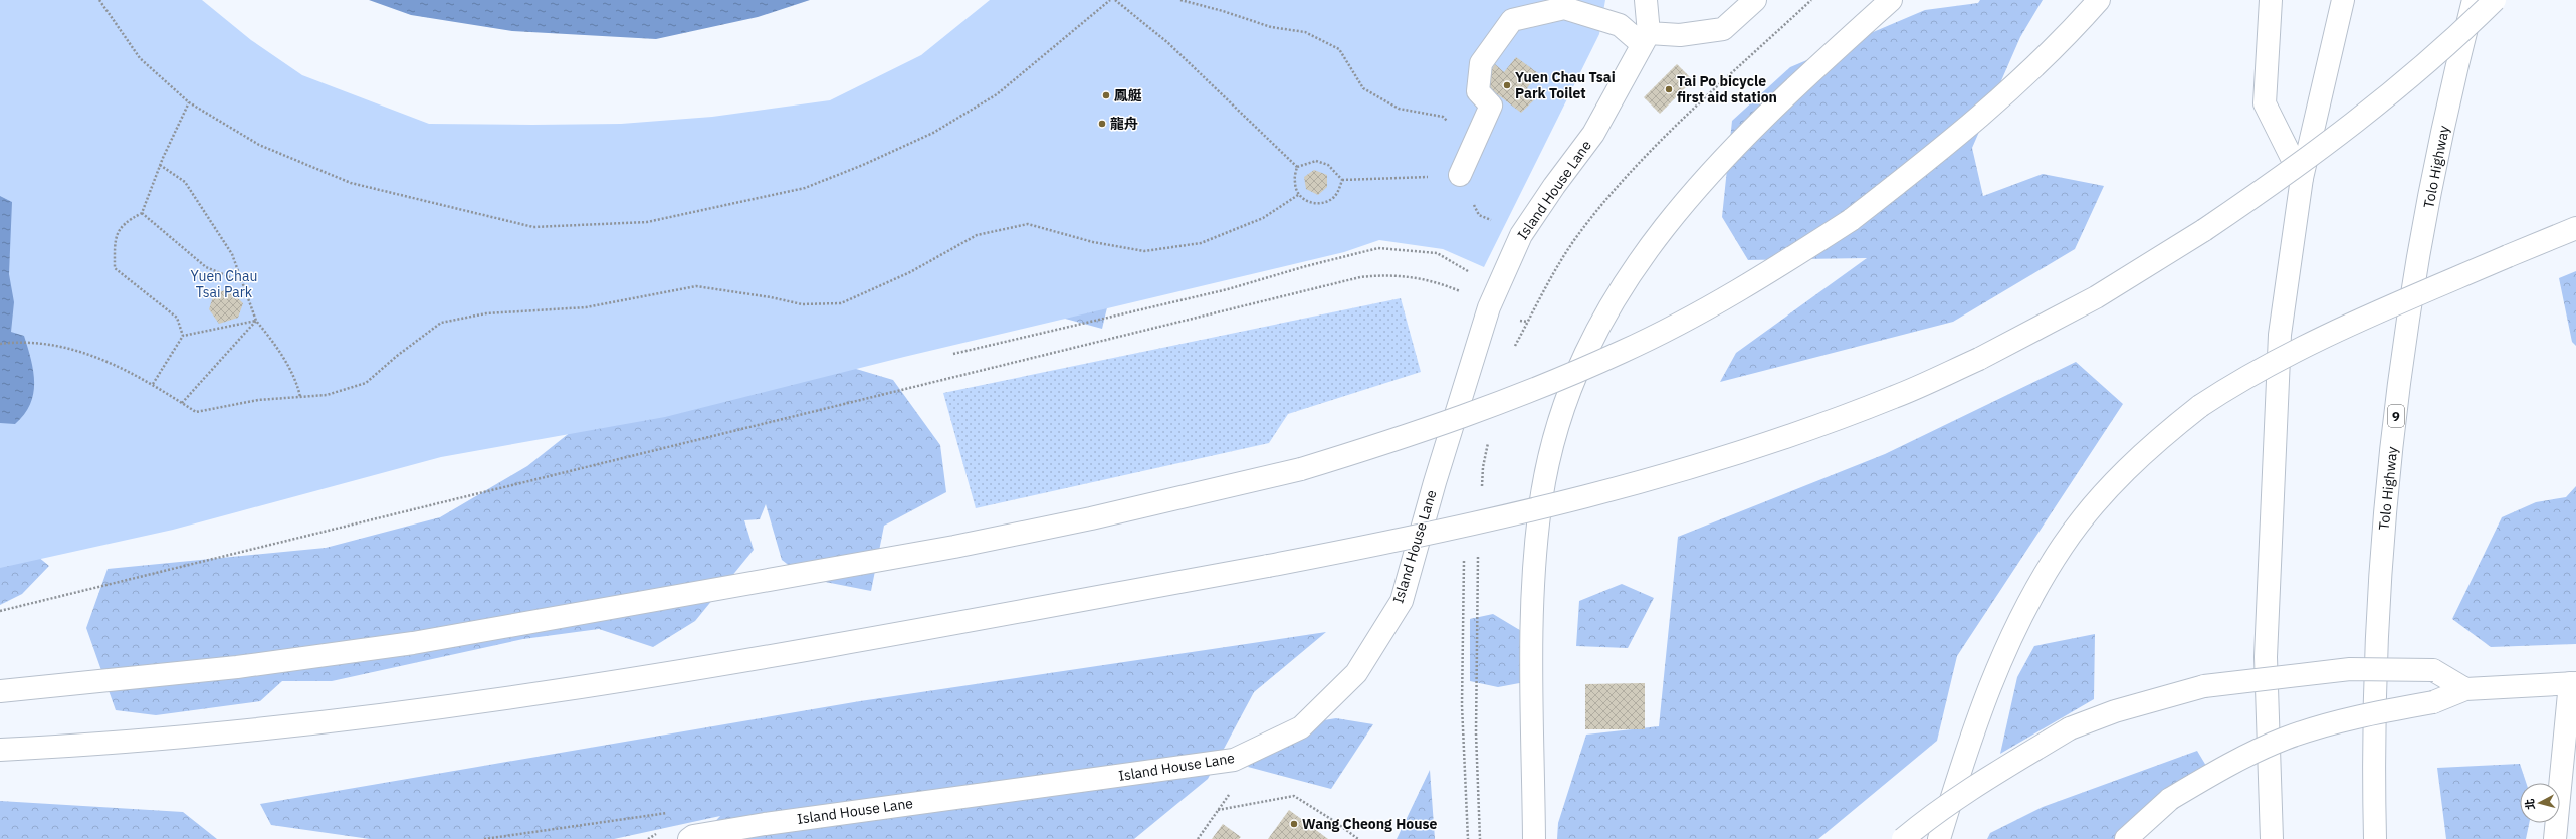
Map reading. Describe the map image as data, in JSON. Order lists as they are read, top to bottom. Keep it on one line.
{"streets":{"main road":["Tolo Highway","Island House Lane","9"]},"parks":["Yuen Chau Tsai Park"],"places":["Yuen Chau Tsai Park Toilet","Tai Po bicycle first aid station","鳳艇","龍舟","Wang Cheong House"],"north":"left"}
